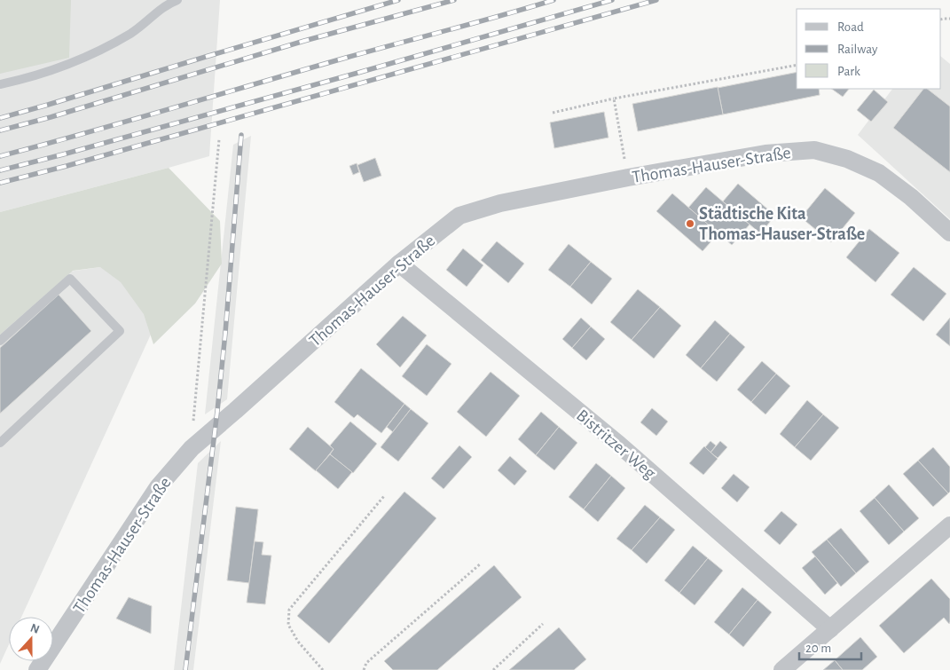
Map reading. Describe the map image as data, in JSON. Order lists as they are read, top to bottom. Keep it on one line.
{"streets":{"street":["Thomas-Hauser-Straße","Bistritzer Weg"]},"crossings":[["Thomas-Hauser-Straße","Bistritzer Weg"]],"places":["Städtische Kita Thomas-Hauser-Straße"],"legend":["Road","Railway","Park"],"scale_bar":"20 m","north":"top"}
